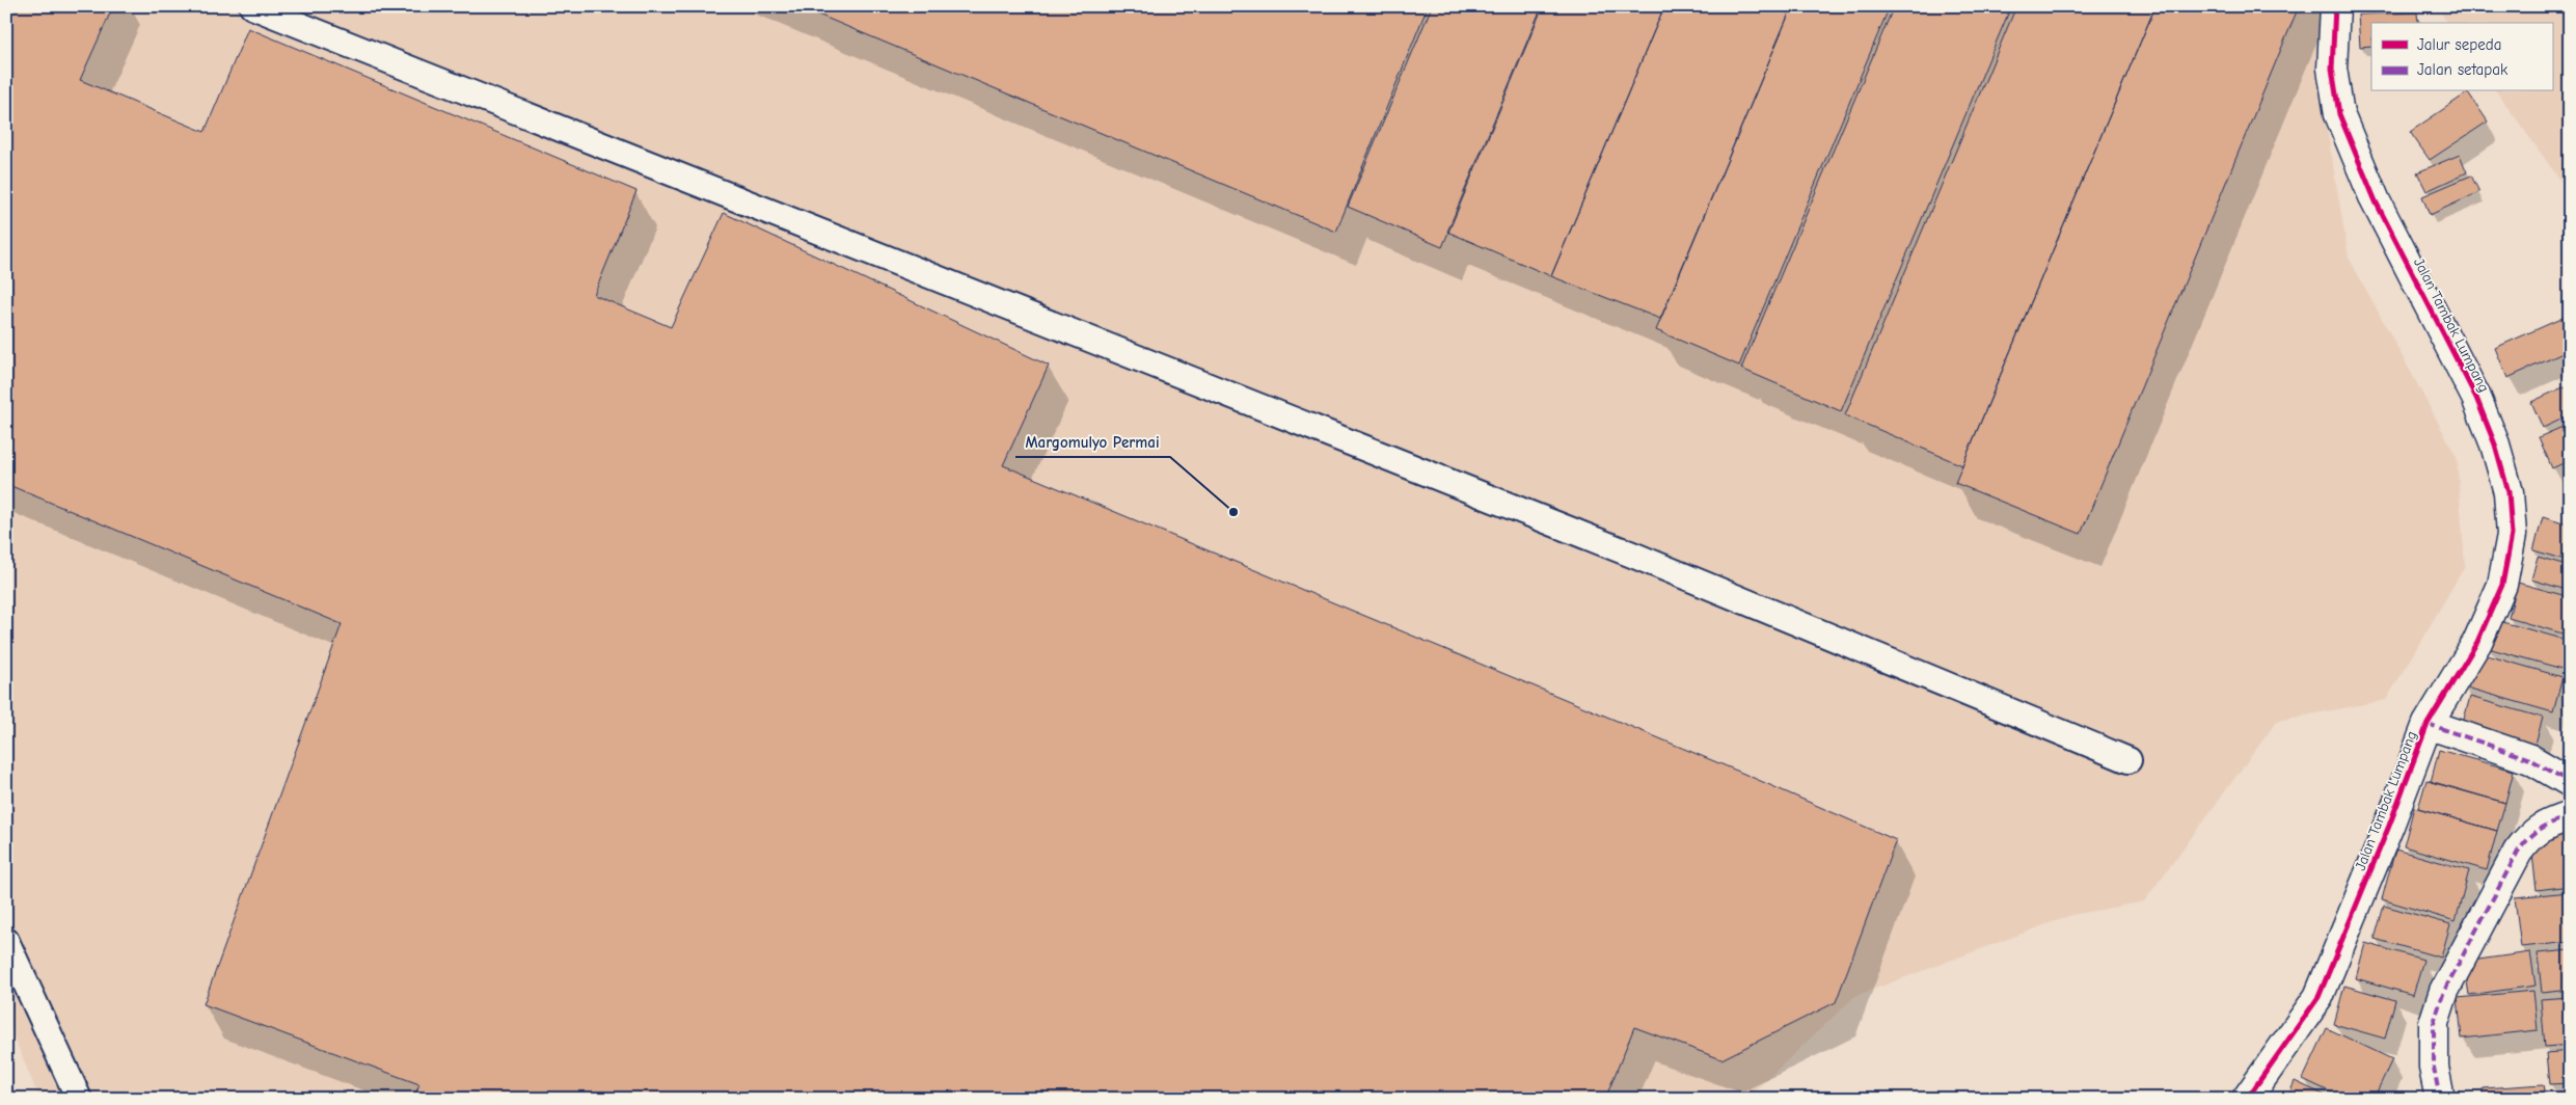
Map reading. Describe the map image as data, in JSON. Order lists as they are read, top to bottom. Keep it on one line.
{"streets":{"street":["Jalan Tambak Lumpang"]},"places":["Margomulyo Permai"],"legend":["Jalur sepeda","Jalan setapak"]}
